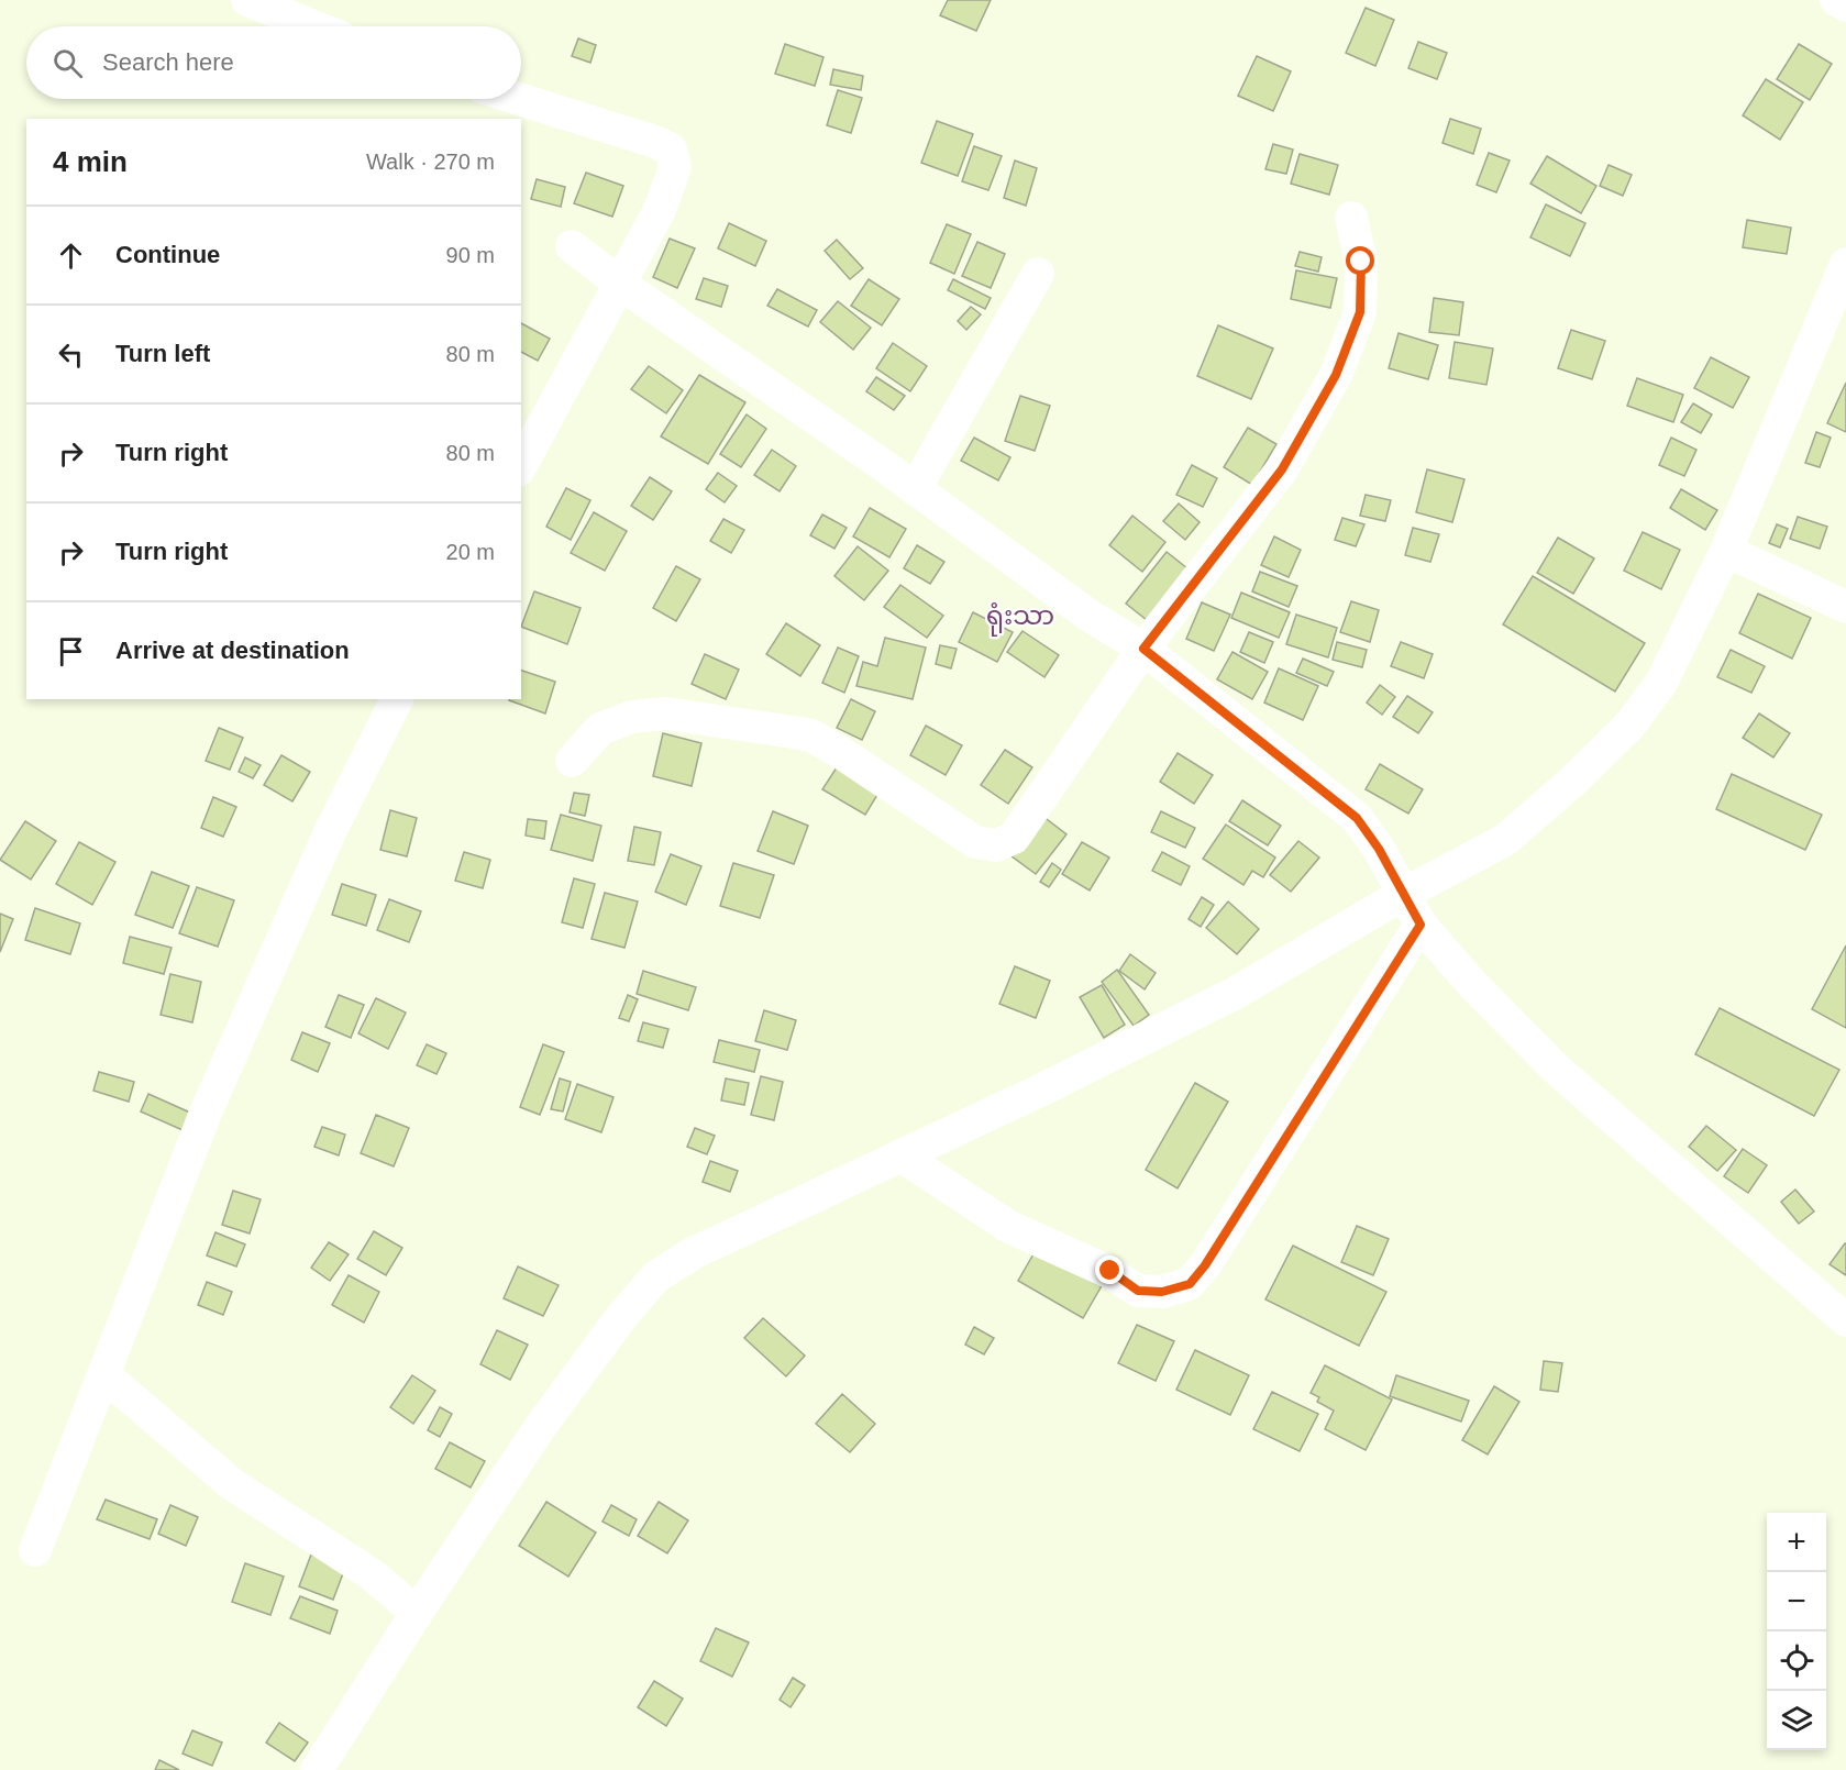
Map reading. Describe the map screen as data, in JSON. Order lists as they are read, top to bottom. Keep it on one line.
{"districts":["ရုံးသာ"],"page":{"search":"Search here","heading":["4 min","Walk · 270 m"],"list":[["Continue","90 m"],["Turn left","80 m"],["Turn right","80 m"],["Turn right","20 m"],"Arrive at destination"],"map_buttons":["+","−"]}}
